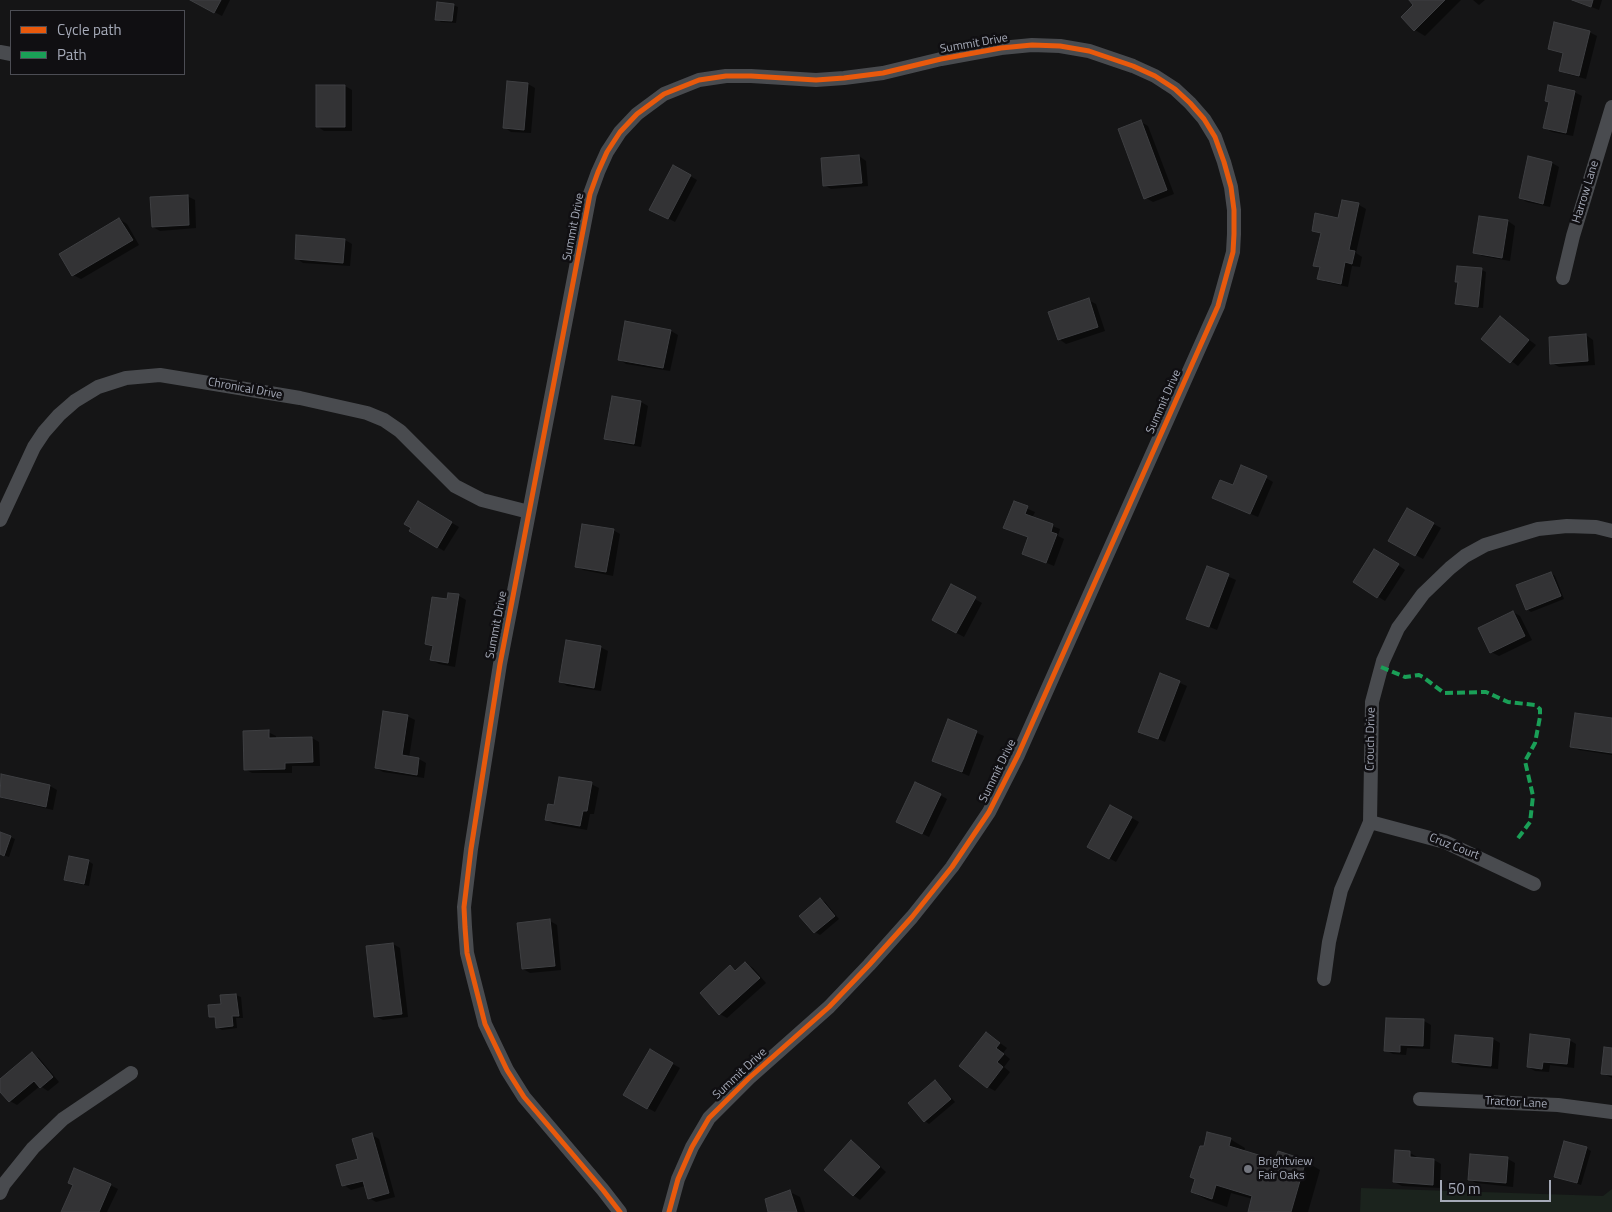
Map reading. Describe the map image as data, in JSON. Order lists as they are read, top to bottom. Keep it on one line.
{"streets":{"street":["Summit Drive","Harrow Lane","Chronical Drive","Crouch Drive","Cruz Court","Tractor Lane"]},"crossings":[["Summit Drive","Chronical Drive"],["Crouch Drive","Cruz Court"]],"places":["Brightview Fair Oaks"],"legend":["Cycle path","Path"],"scale_bar":"50 m"}
